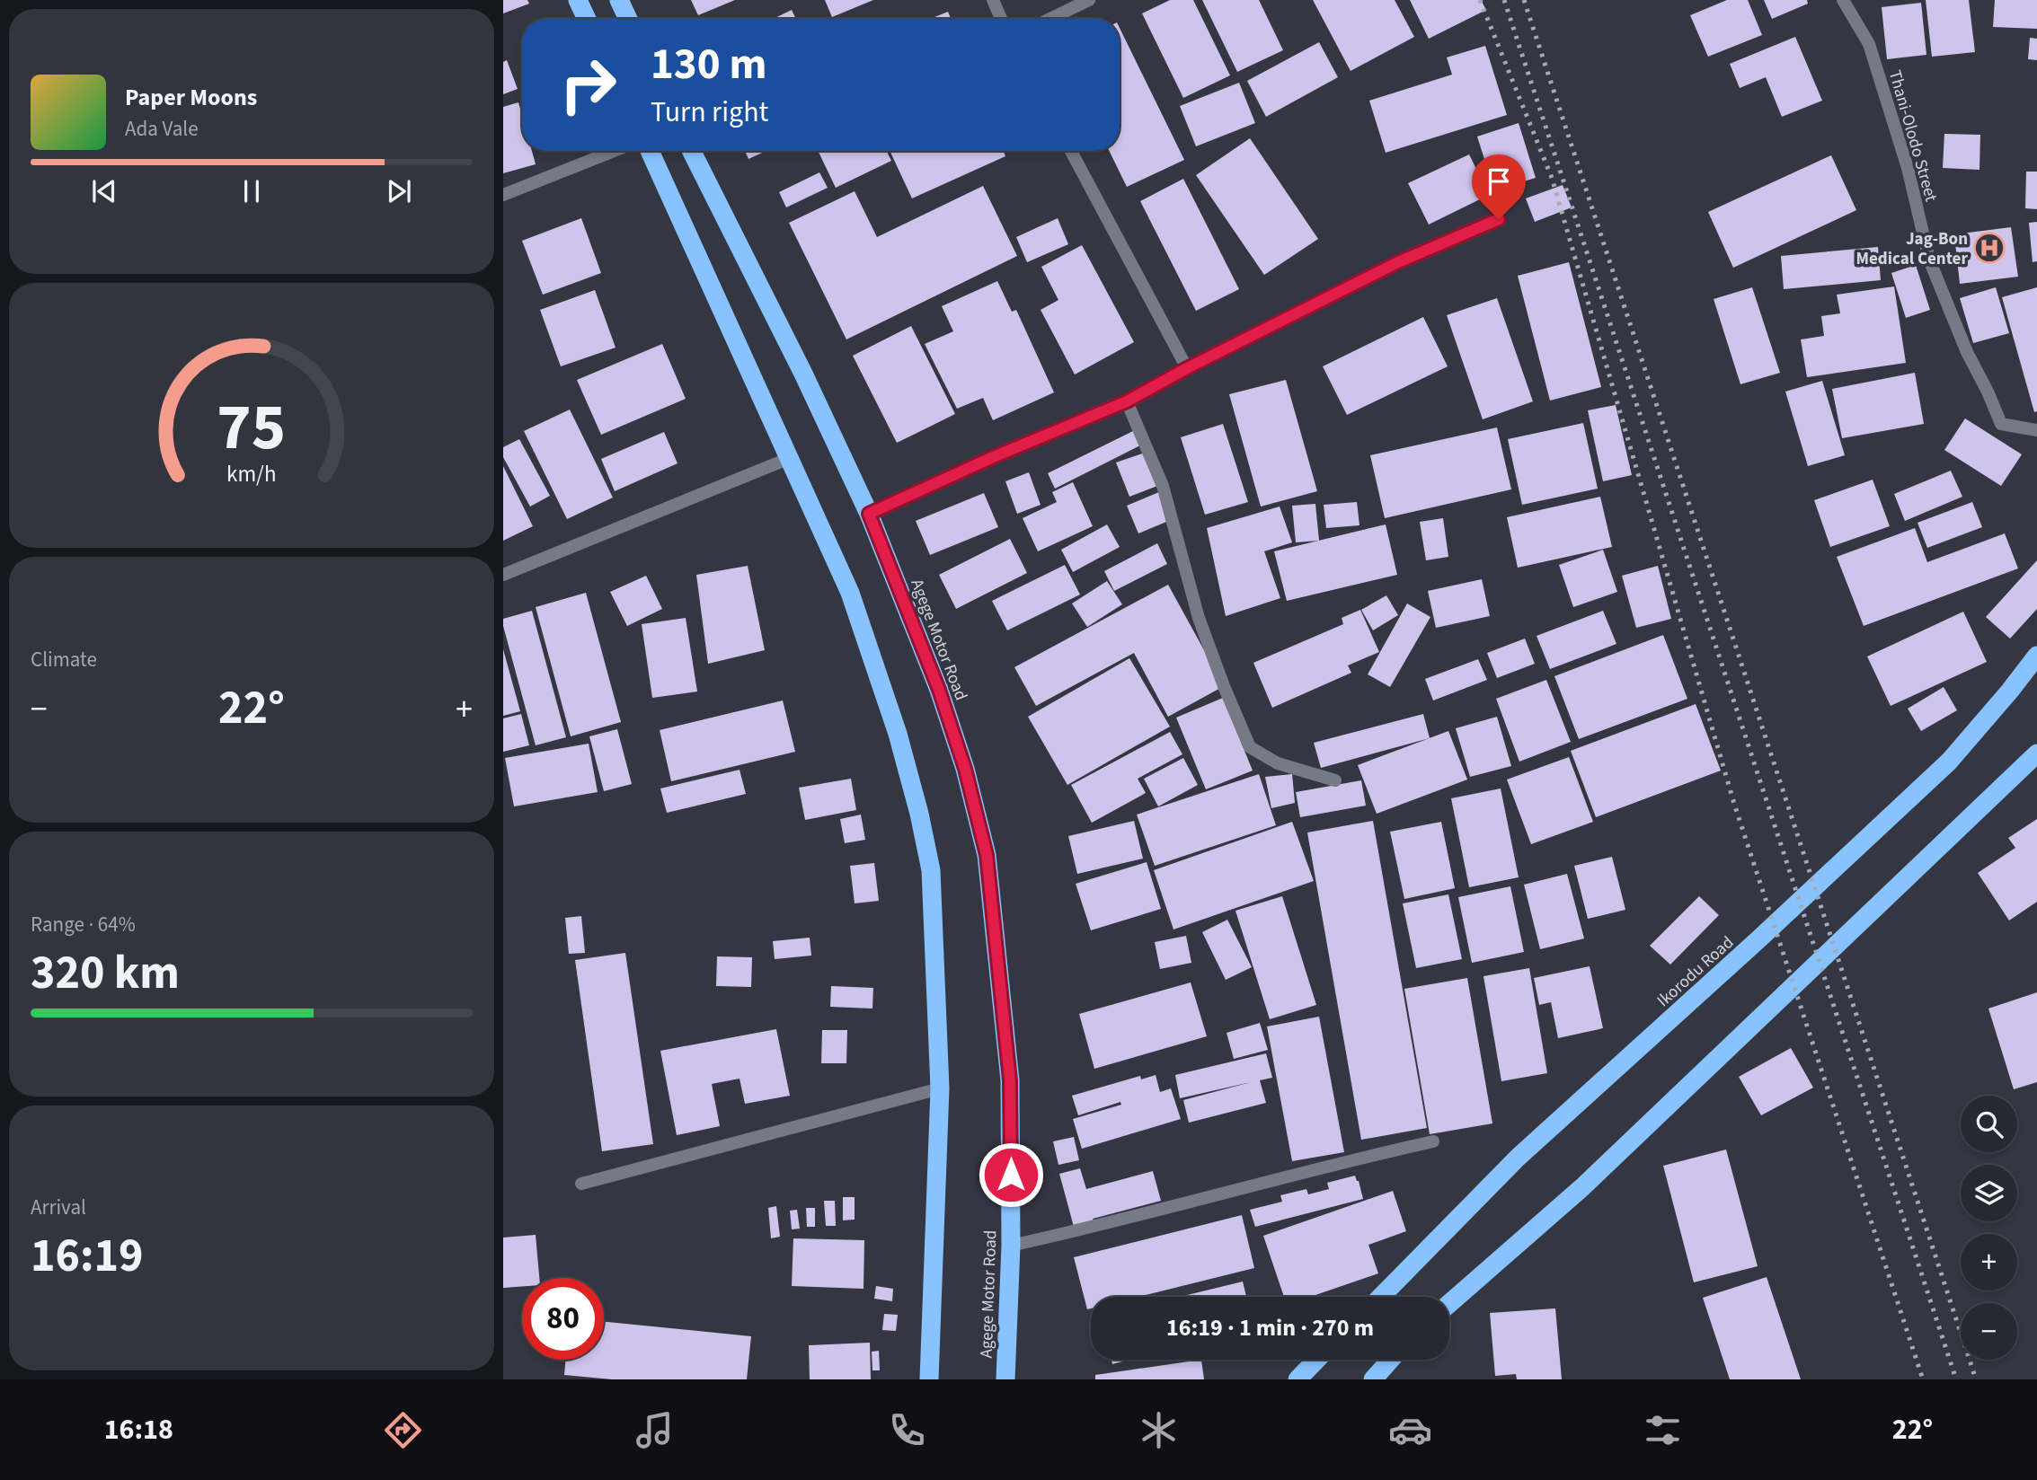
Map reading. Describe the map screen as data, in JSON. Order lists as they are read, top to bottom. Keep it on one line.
{"streets":{"highway":["Agege Motor Road","Ikorodu Road"],"street":["Thani-Olodo Street"]},"places":{"hospital":["Jag-Bon Medical Center"]},"page":{"turn":["130 m","Turn right"],"song":["Paper Moons","Ada Vale"],"tile":["Climate",["Range · 64%","320 km"],["Arrival","16:19"]],"heat":["−","22°","+"],"map_buttons":["+","−"],"limit":"80","trip":"16:19 · 1 min · 270 m","tabs":["16:18","22°"],"gauge":["75","km/h"]}}
